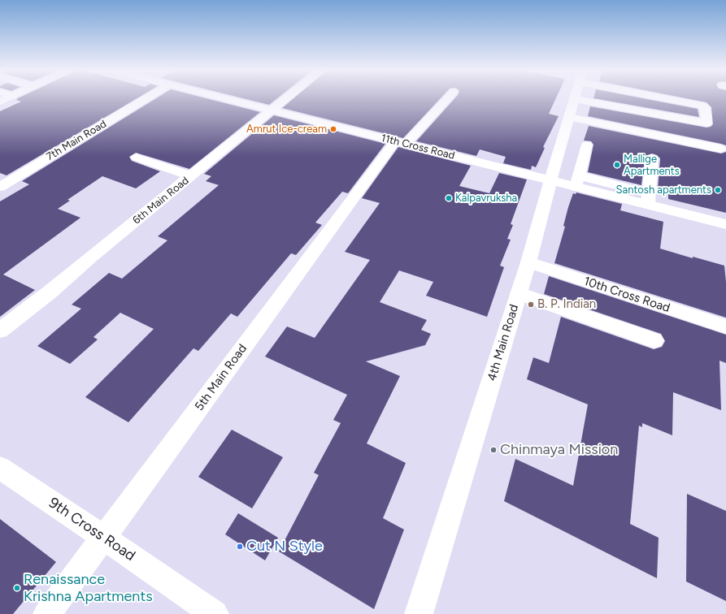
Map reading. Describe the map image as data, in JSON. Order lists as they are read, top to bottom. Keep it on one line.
{"streets":{"street":["7th Main Road","11th Cross Road","6th Main Road","10th Cross Road","4th Main Road","5th Main Road","9th Cross Road"]},"crossings":[["11th Cross Road","6th Main Road"],["11th Cross Road","4th Main Road"],["11th Cross Road","5th Main Road"],["10th Cross Road","4th Main Road"],["5th Main Road","9th Cross Road"]],"places":["Amrut Ice-cream","Mallige Apartments","Santosh apartments","Kalpavruksha","B. P. Indian","Chinmaya Mission","Cut N Style","Renaissance Krishna Apartments"]}
